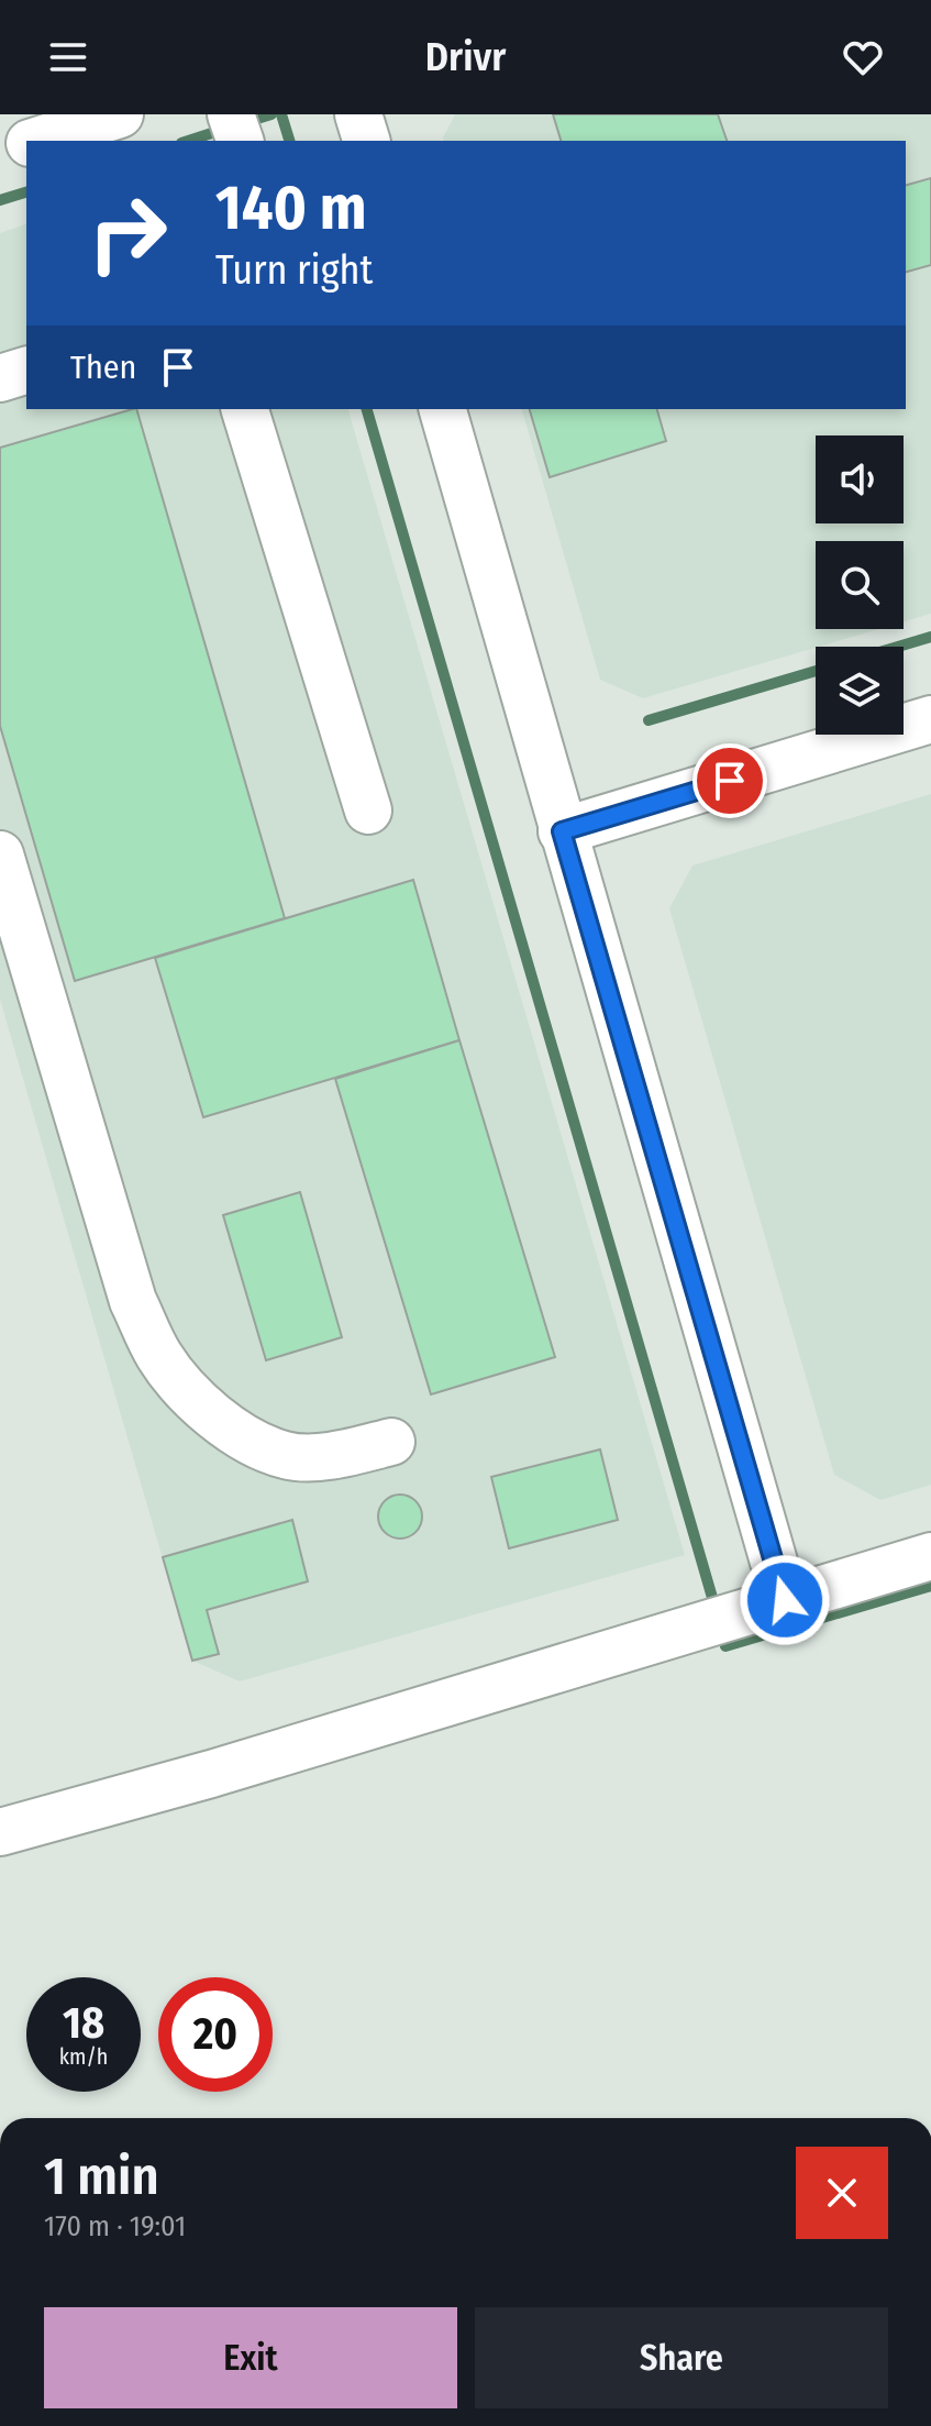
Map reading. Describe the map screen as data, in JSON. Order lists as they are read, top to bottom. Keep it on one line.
{"page":{"header":"Drivr","turn":["140 m","Turn right"],"then":"Then","speed":"18 km/h","limit":"20","heading":["1 min","170 m · 19:01"],"buttons":["Exit","Share"]}}
